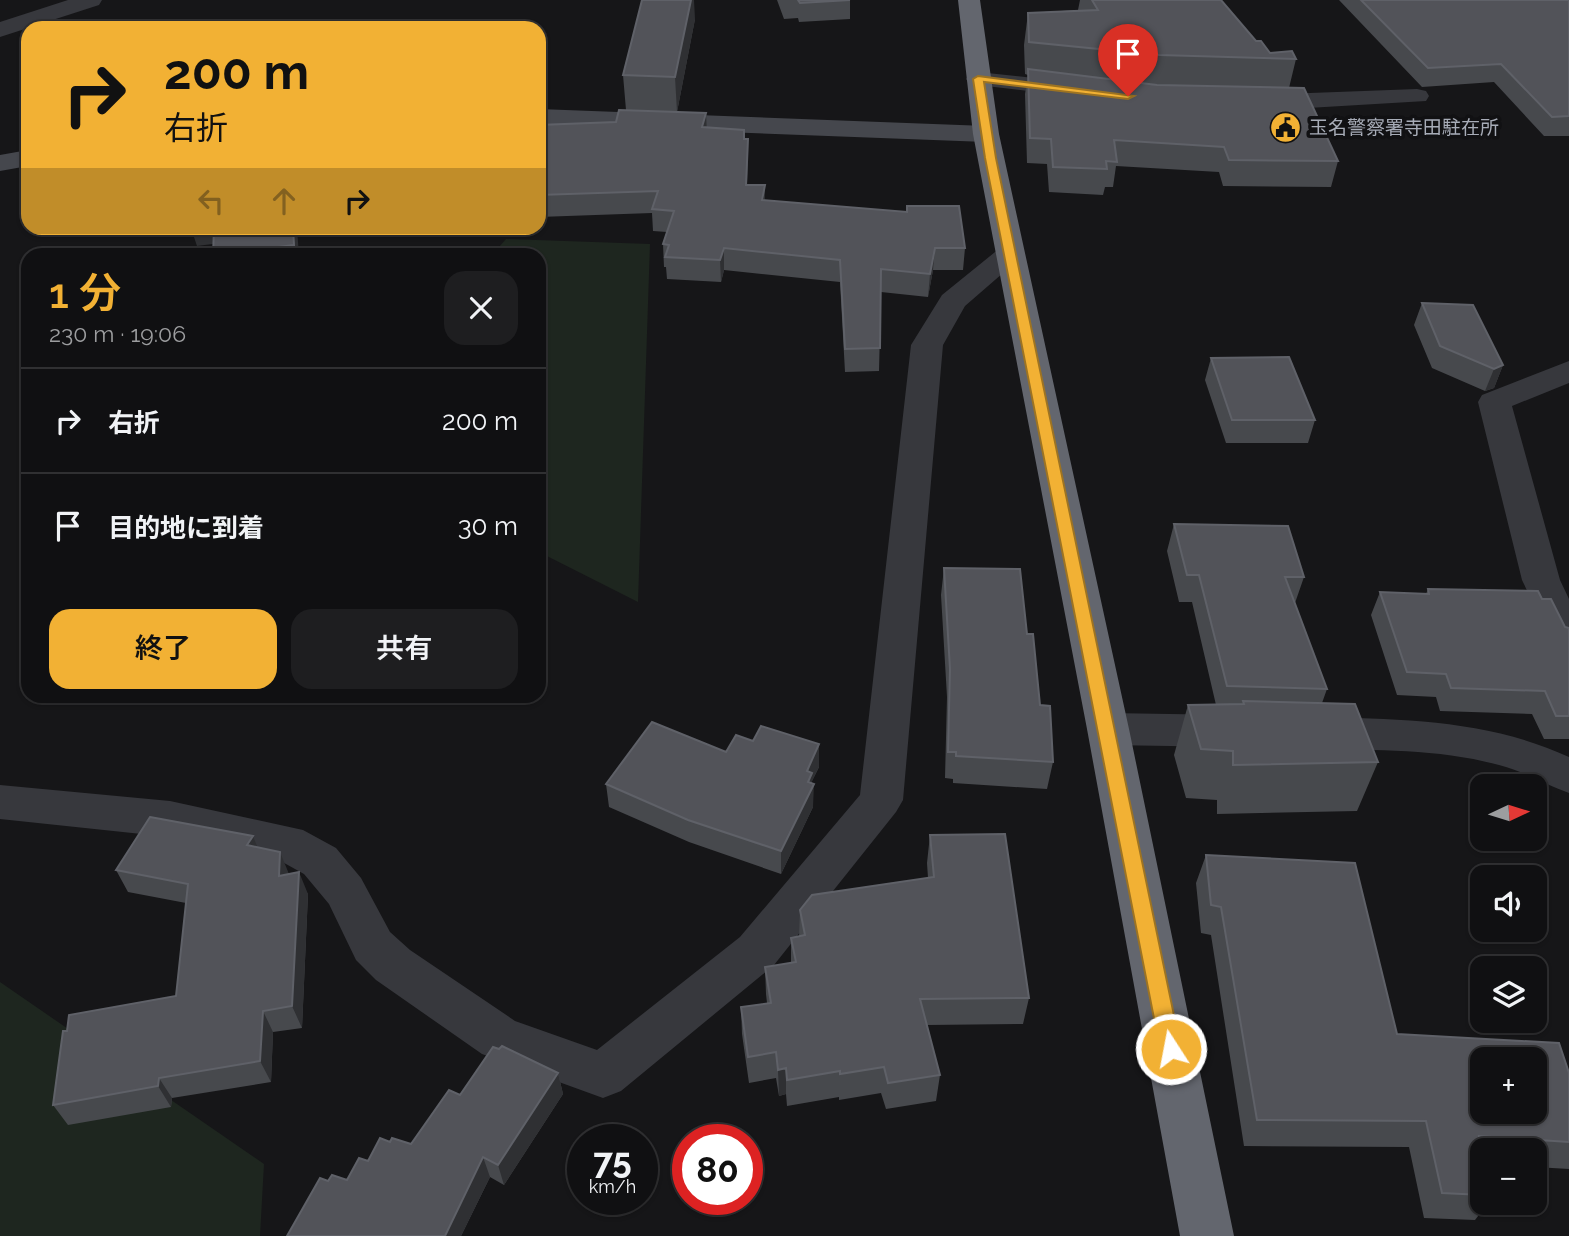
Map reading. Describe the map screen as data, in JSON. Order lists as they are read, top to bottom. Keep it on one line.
{"places":{"public building":["玉名警察署寺田駐在所"]},"north":"right","page":{"turn":["200 m","右折"],"heading":["1 分","230 m · 19:06"],"list":[{"name":"右折","value":"200 m"},{"name":"目的地に到着","value":"30 m"}],"buttons":["終了","共有"],"map_buttons":["+","−"],"speed":"75 km/h","limit":"80"}}
